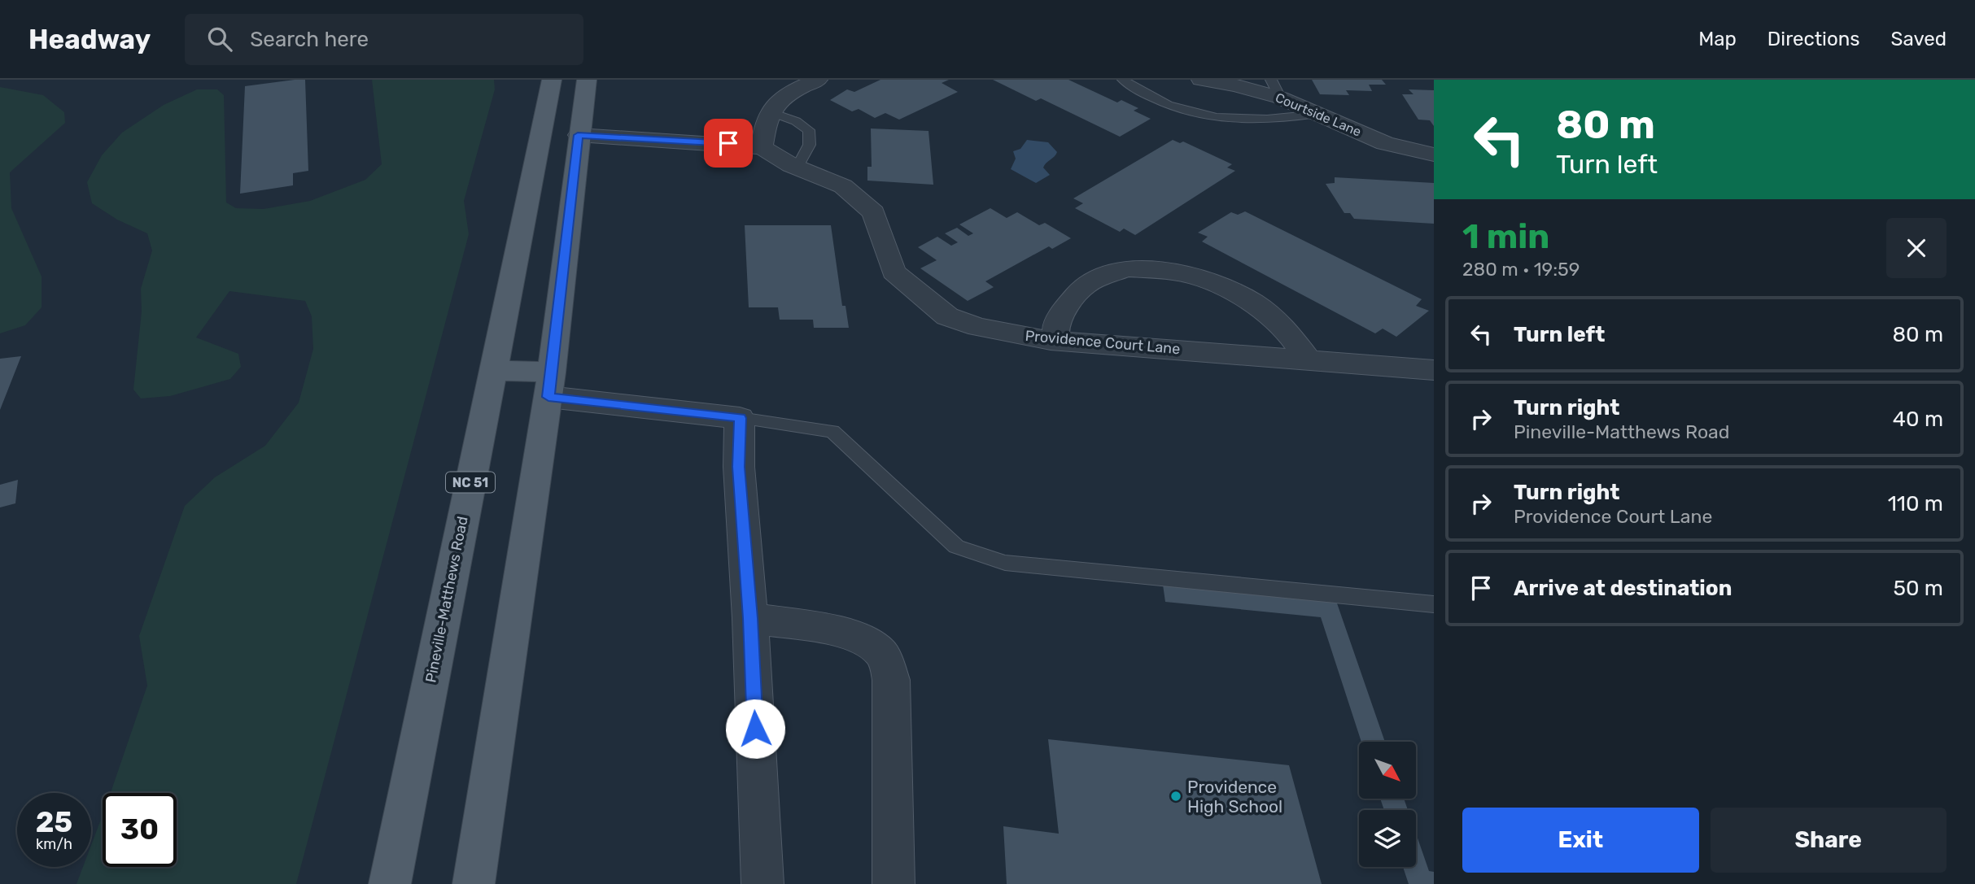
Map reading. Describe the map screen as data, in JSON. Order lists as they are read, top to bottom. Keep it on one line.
{"streets":{"main road":["NC 51","Pineville-Matthews Road"],"street":["Courtside Lane","Providence Court Lane"]},"places":["Providence High School"],"north":"bottom right","page":{"header":"Headway","search":"Search here","nav":["Map","Directions","Saved"],"turn":["80 m","Turn left"],"heading":["1 min","280 m · 19:59"],"list":[{"name":"Turn left","value":"80 m"},{"name":"Turn right","note":"Pineville-Matthews Road","value":"40 m"},{"name":"Turn right","note":"Providence Court Lane","value":"110 m"},{"name":"Arrive at destination","value":"50 m"}],"speed":"25 km/h","limit":"30","buttons":["Exit","Share"]}}
